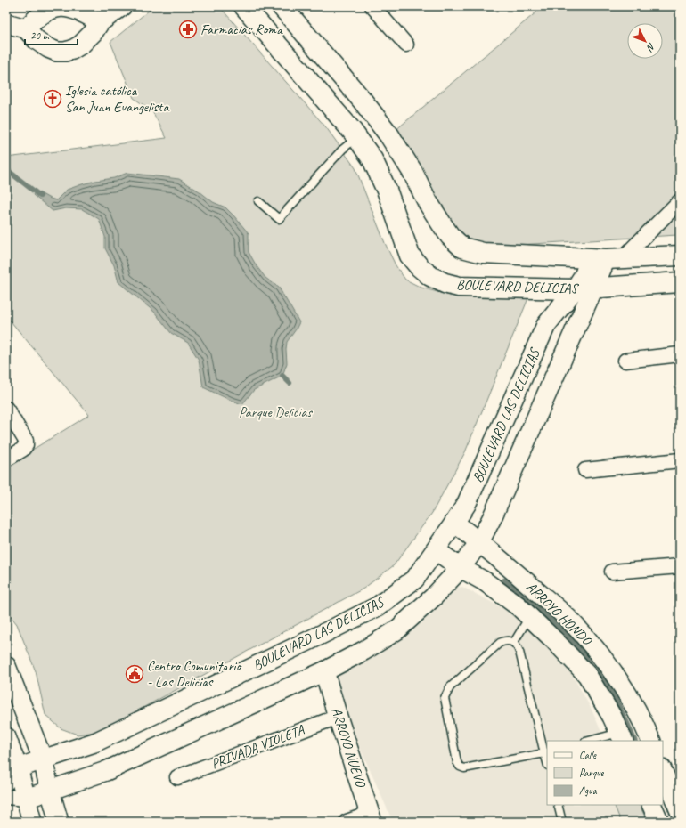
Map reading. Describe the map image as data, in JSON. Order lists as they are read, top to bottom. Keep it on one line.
{"streets":{"main road":["BOULEVARD DELICIAS"],"street":["BOULEVARD LAS DELICIAS","ARROYO HONDO","PRIVADA VIOLETA","ARROYO NUEVO"]},"crossings":[["BOULEVARD DELICIAS","BOULEVARD LAS DELICIAS"],["BOULEVARD LAS DELICIAS","ARROYO HONDO"],["BOULEVARD LAS DELICIAS","ARROYO NUEVO"],["PRIVADA VIOLETA","ARROYO NUEVO"]],"parks":["Parque Delicias"],"places":{"pharmacy":["Farmacias Roma"],"church":["Iglesia católica San Juan Evangelista"],"public building":["Centro Comunitario - Las Delicias"]},"legend":["Calle","Parque","Agua"],"scale_bar":"20 m","north":"bottom right"}
